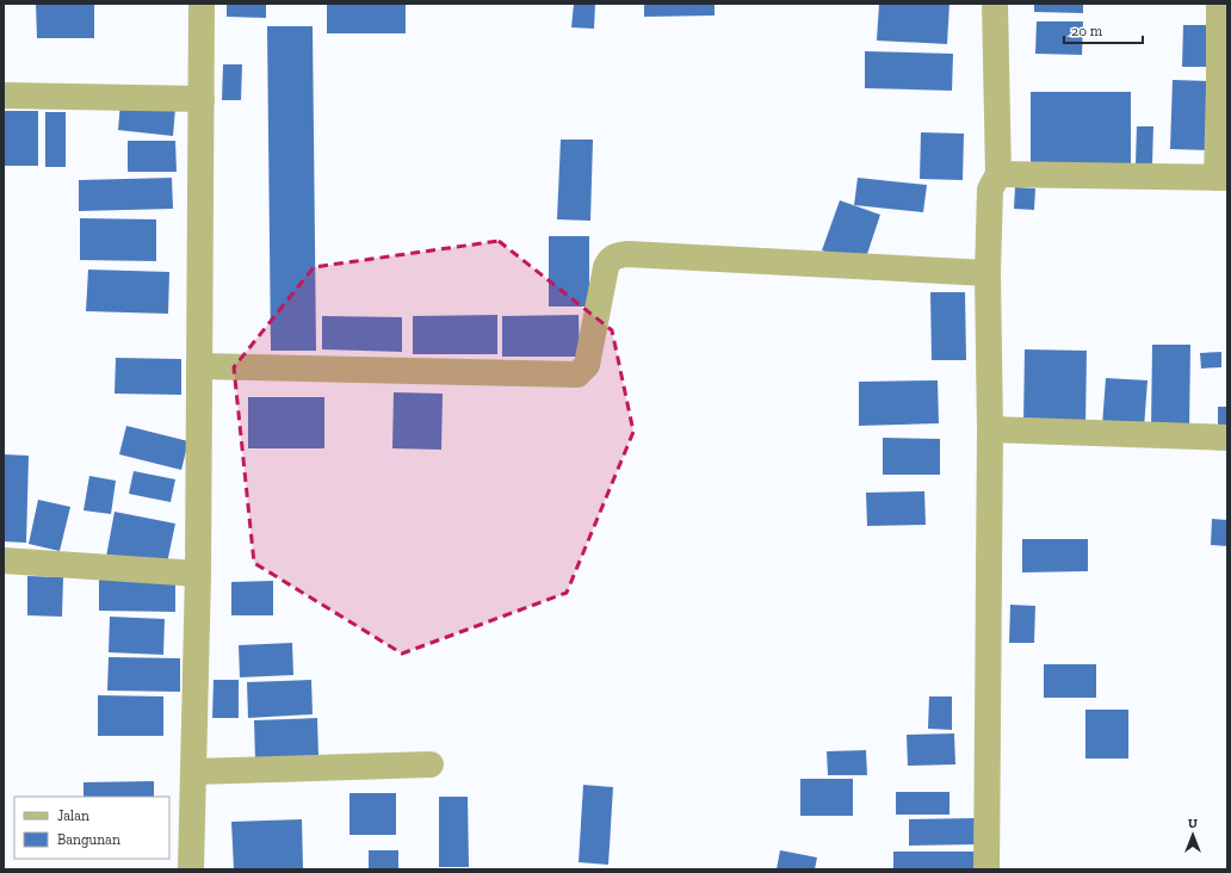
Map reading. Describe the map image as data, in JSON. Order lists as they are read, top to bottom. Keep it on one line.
{"legend":["Jalan","Bangunan"],"scale_bar":"20 m","north":"top"}
